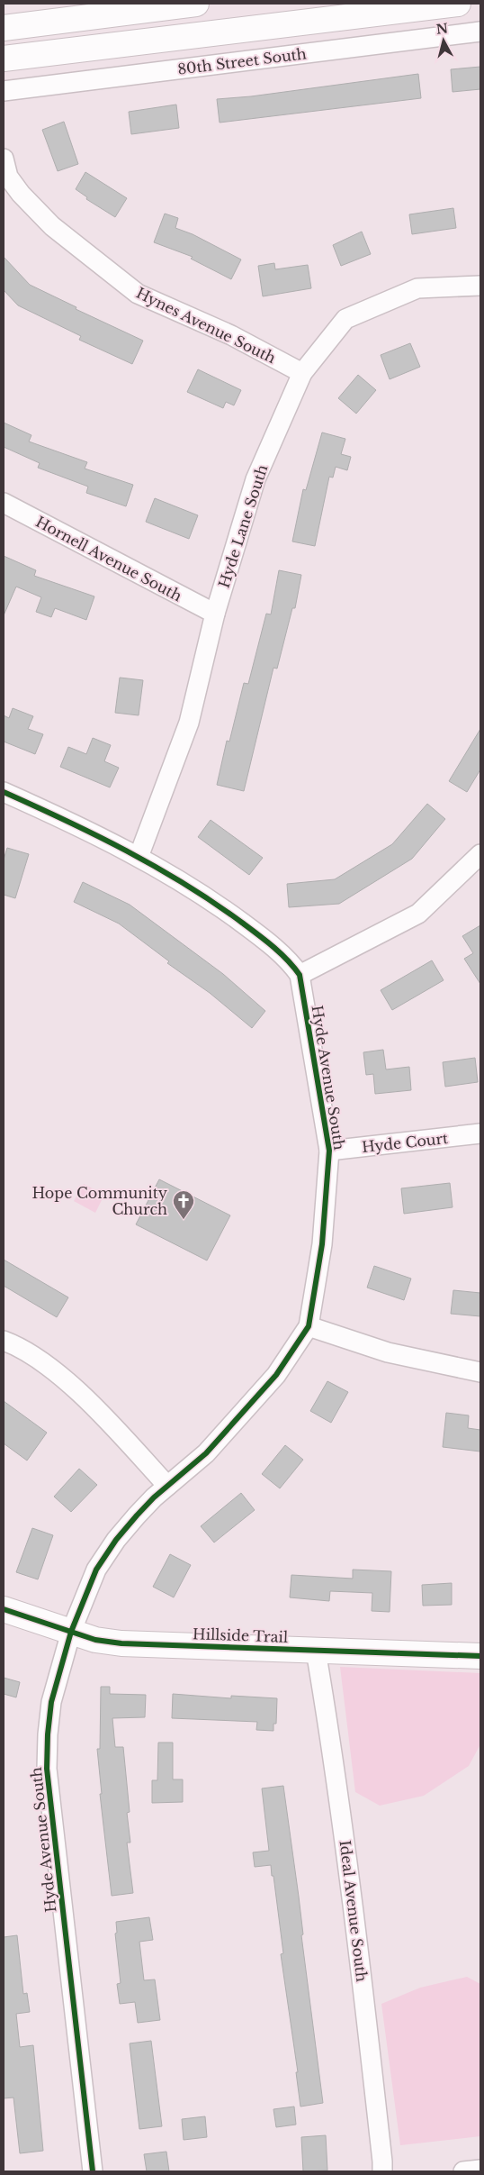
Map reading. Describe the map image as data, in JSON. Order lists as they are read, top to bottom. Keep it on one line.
{"streets":{"main road":["Hillside Trail"],"street":["80th Street South","Hynes Avenue South","Hyde Lane South","Hornell Avenue South","Hyde Avenue South","Hyde Court","Ideal Avenue South"]},"crossings":[["Hynes Avenue South","Hyde Lane South"],["Hyde Lane South","Hornell Avenue South"],["Hyde Avenue South","Hyde Court"],["Hyde Avenue South","Hillside Trail"],["Hillside Trail","Ideal Avenue South"]],"places":{"church":["Hope Community Church"]},"north":"top"}
